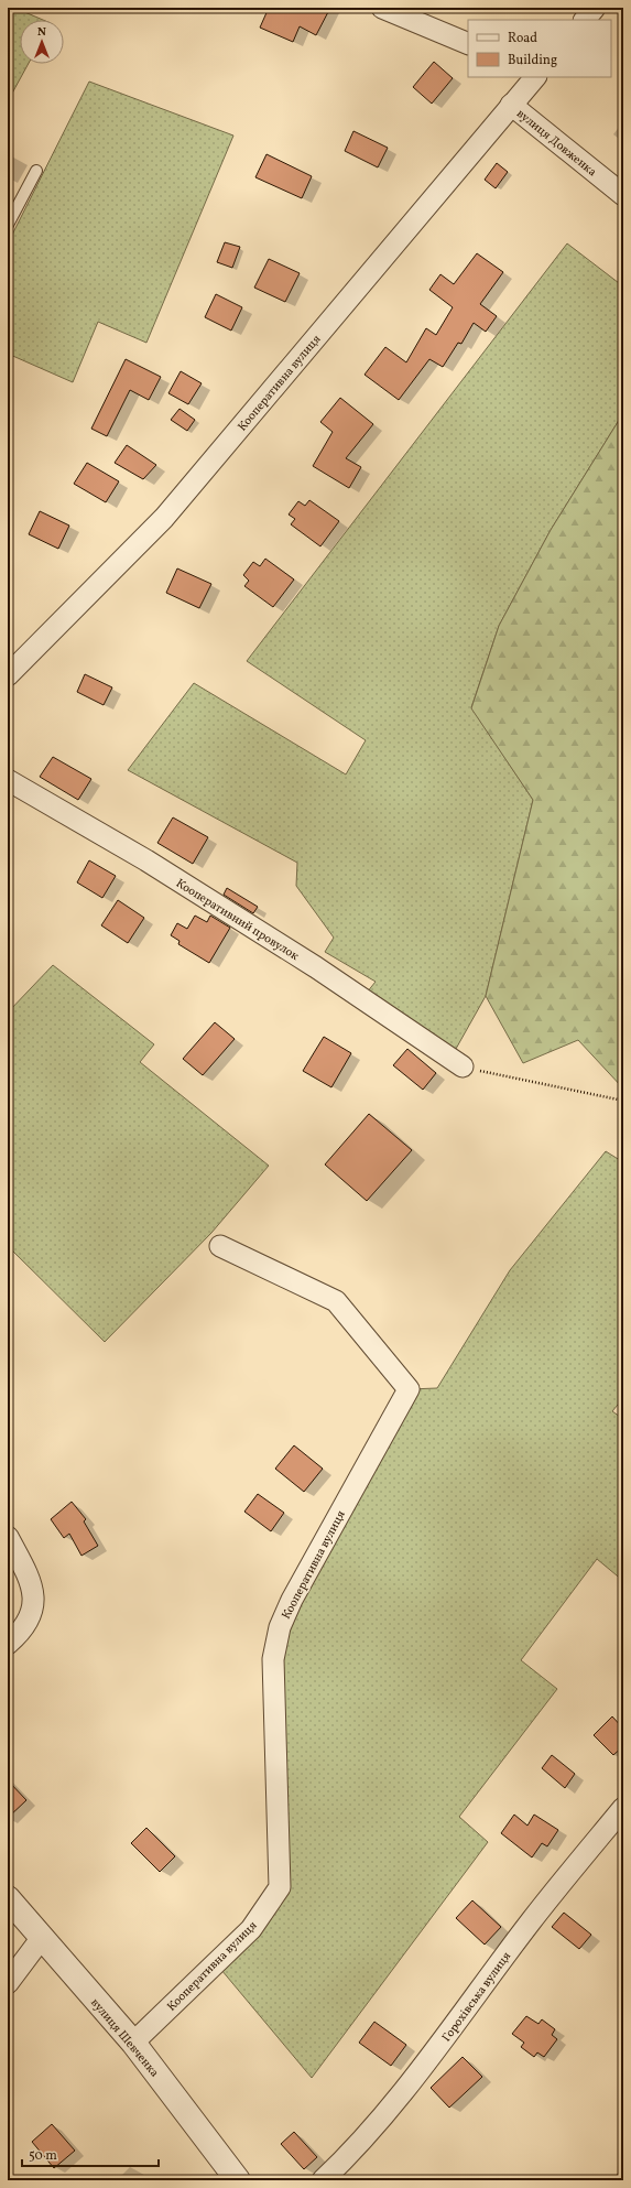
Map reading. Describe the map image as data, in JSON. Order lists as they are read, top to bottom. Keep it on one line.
{"streets":{"street":["вулиця Довженка","Кооперативна вулиця","Кооперативний провулок","Горохівська вулиця","вулиця Шевченка"]},"crossings":[["вулиця Довженка","Кооперативна вулиця"],["Кооперативна вулиця","вулиця Шевченка"]],"legend":["Road","Building"],"scale_bar":"50 m","north":"top"}
